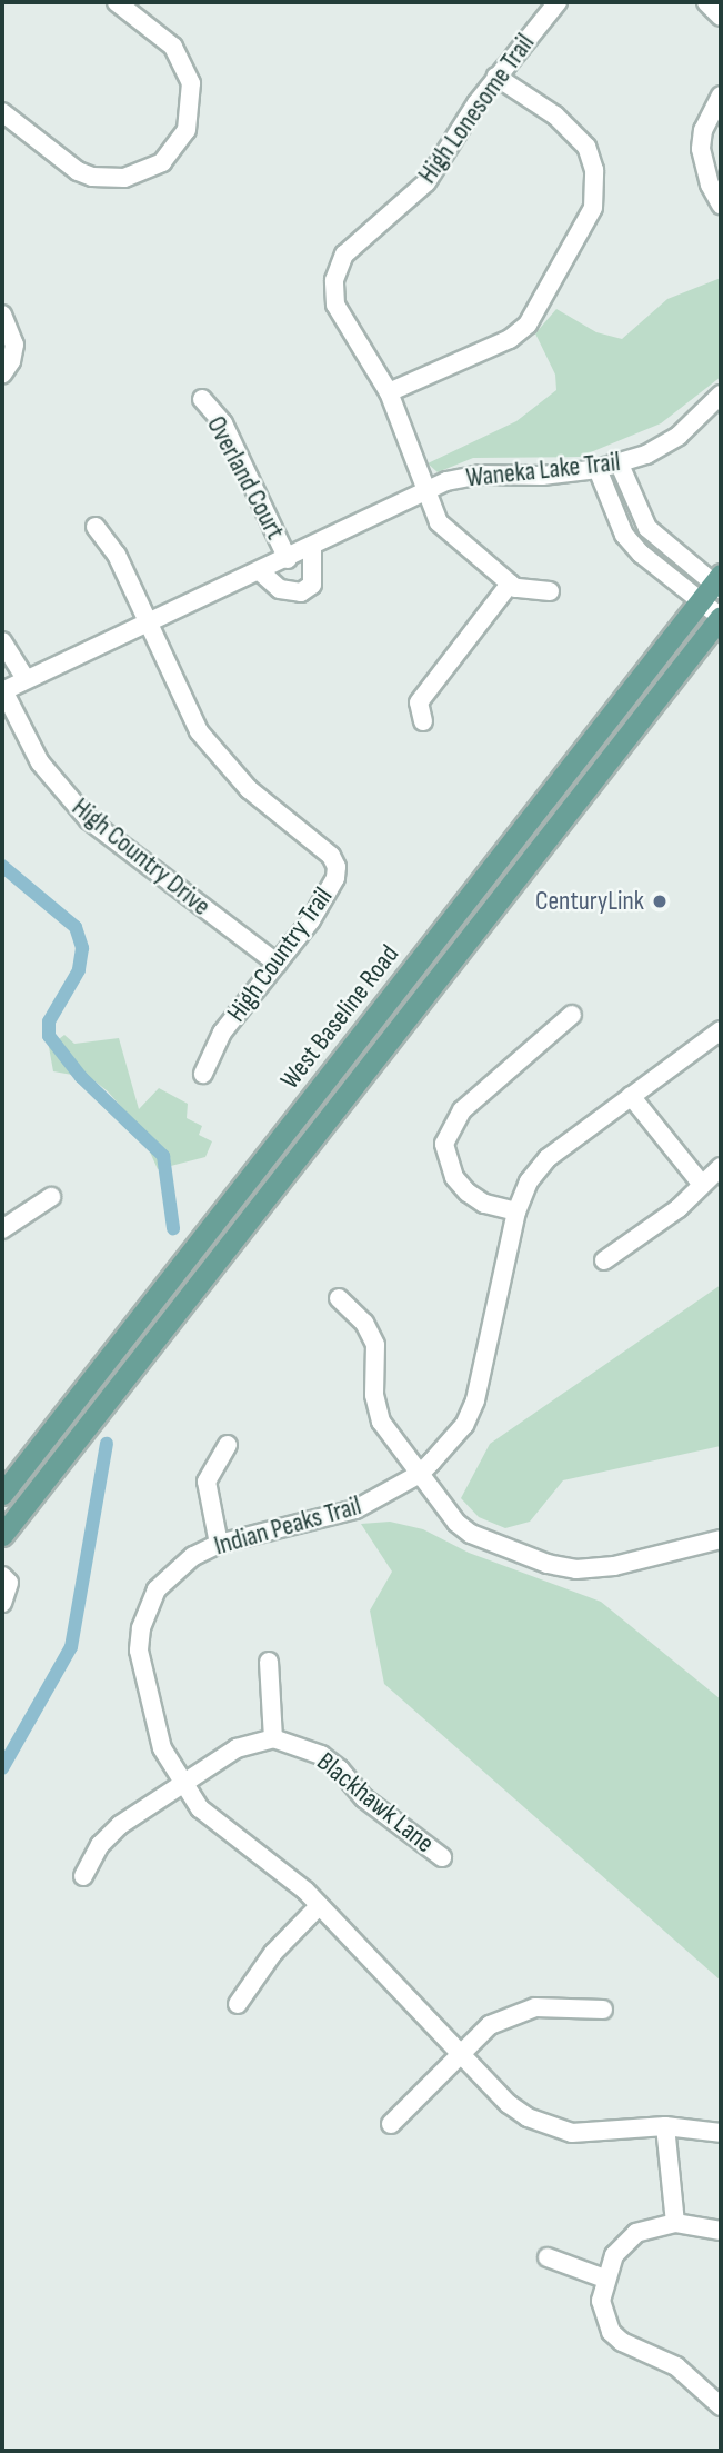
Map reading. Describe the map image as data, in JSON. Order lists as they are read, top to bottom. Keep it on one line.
{"streets":{"main road":["West Baseline Road"],"street":["High Lonesome Trail","Waneka Lake Trail","Overland Court","High Country Drive","High Country Trail","Indian Peaks Trail","Blackhawk Lane"]},"crossings":[["High Lonesome Trail","Waneka Lake Trail"],["Waneka Lake Trail","Overland Court"],["Waneka Lake Trail","High Country Drive"],["Waneka Lake Trail","High Country Trail"],["High Country Drive","High Country Trail"]],"places":["CenturyLink"]}
